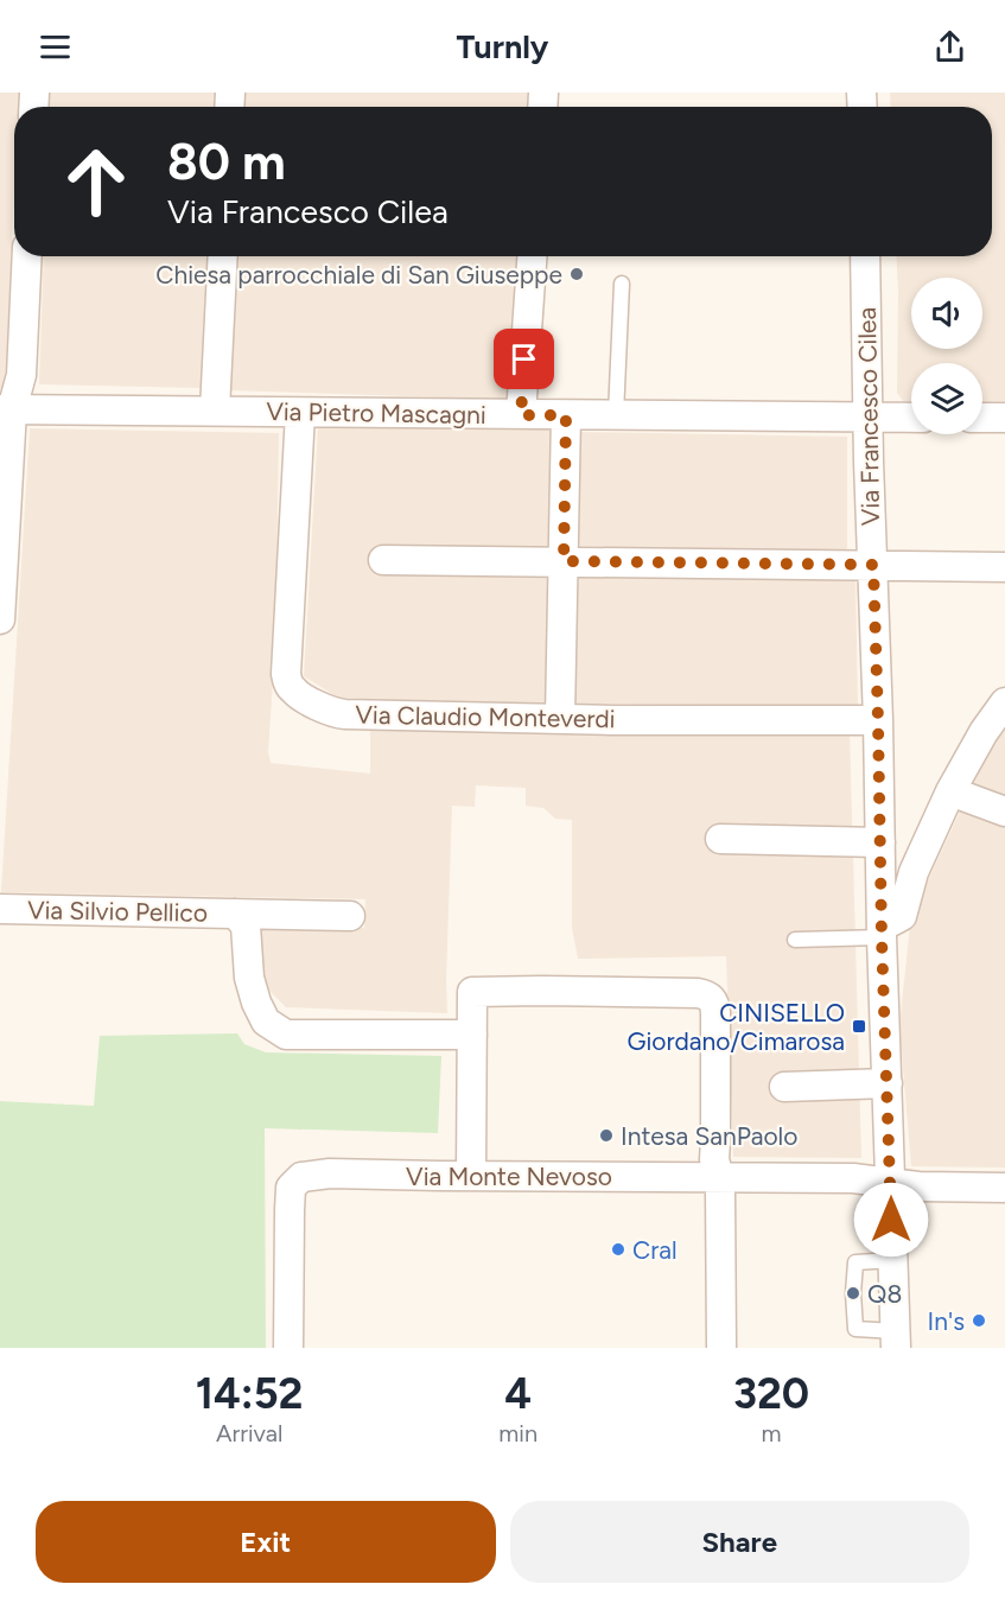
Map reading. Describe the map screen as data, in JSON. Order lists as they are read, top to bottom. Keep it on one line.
{"streets":{"street":["Via Pietro Mascagni","Via Francesco Cilea","Via Claudio Monteverdi","Via Silvio Pellico","Via Monte Nevoso"]},"crossings":[["Via Pietro Mascagni","Via Francesco Cilea"],["Via Pietro Mascagni","Via Claudio Monteverdi"],["Via Francesco Cilea","Via Claudio Monteverdi"],["Via Francesco Cilea","Via Monte Nevoso"]],"places":{"other":["Chiesa parrocchiale di San Giuseppe","Intesa SanPaolo","Cral","Q8","In's"],"transit":["CINISELLO Giordano/Cimarosa"]},"page":{"header":"Turnly","turn":["80 m","Via Francesco Cilea"],"eta":["14:52","Arrival","4","min","320","m"],"buttons":["Exit","Share"]}}
